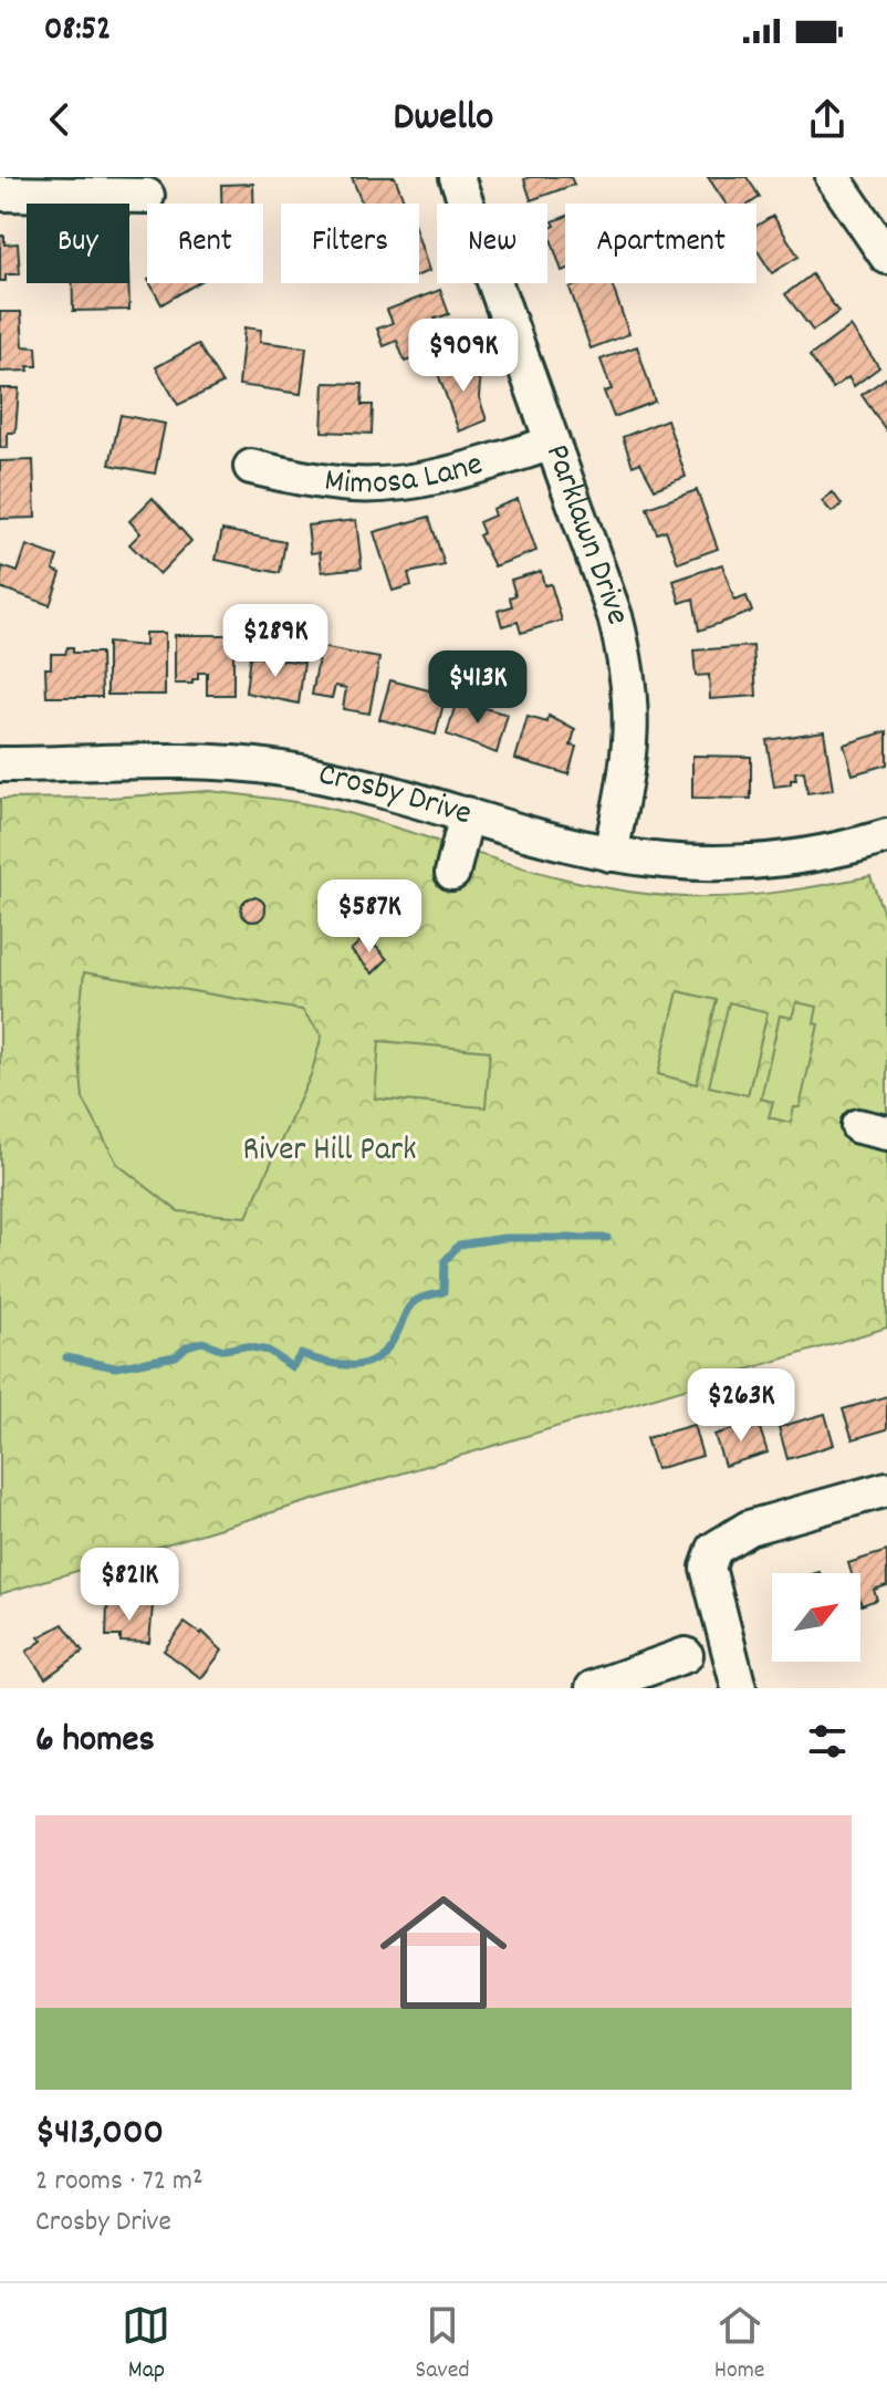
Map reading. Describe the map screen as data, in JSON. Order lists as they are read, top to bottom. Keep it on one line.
{"streets":{"street":["Mimosa Lane","Parklawn Drive","Crosby Drive"]},"crossings":[["Mimosa Lane","Parklawn Drive"],["Parklawn Drive","Crosby Drive"]],"parks":["River Hill Park"],"north":"top right","page":{"status":"08:52","header":"Dwello","chip":["Buy","Rent","Filters","New","Apartment"],"price":["$909K","$289K","$413K","$587K","$263K","$821K"],"heading":"6 homes","list":[{"name":"$413,000","note":"2 rooms · 72 m² · Crosby Drive"}],"tabs":["Map","Saved","Home"]}}
